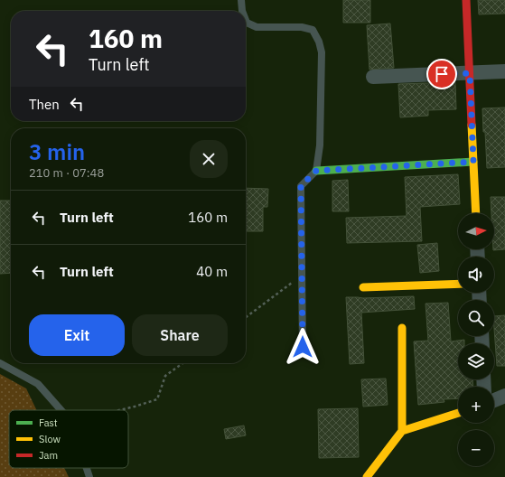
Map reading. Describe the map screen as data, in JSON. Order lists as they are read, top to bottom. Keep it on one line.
{"legend":["Fast","Slow","Jam"],"north":"right","page":{"turn":["160 m","Turn left"],"then":"Then","heading":["3 min","210 m · 07:48"],"list":[{"name":"Turn left","value":"160 m"},{"name":"Turn left","value":"40 m"}],"map_buttons":["+","−"],"buttons":["Exit","Share"]}}
